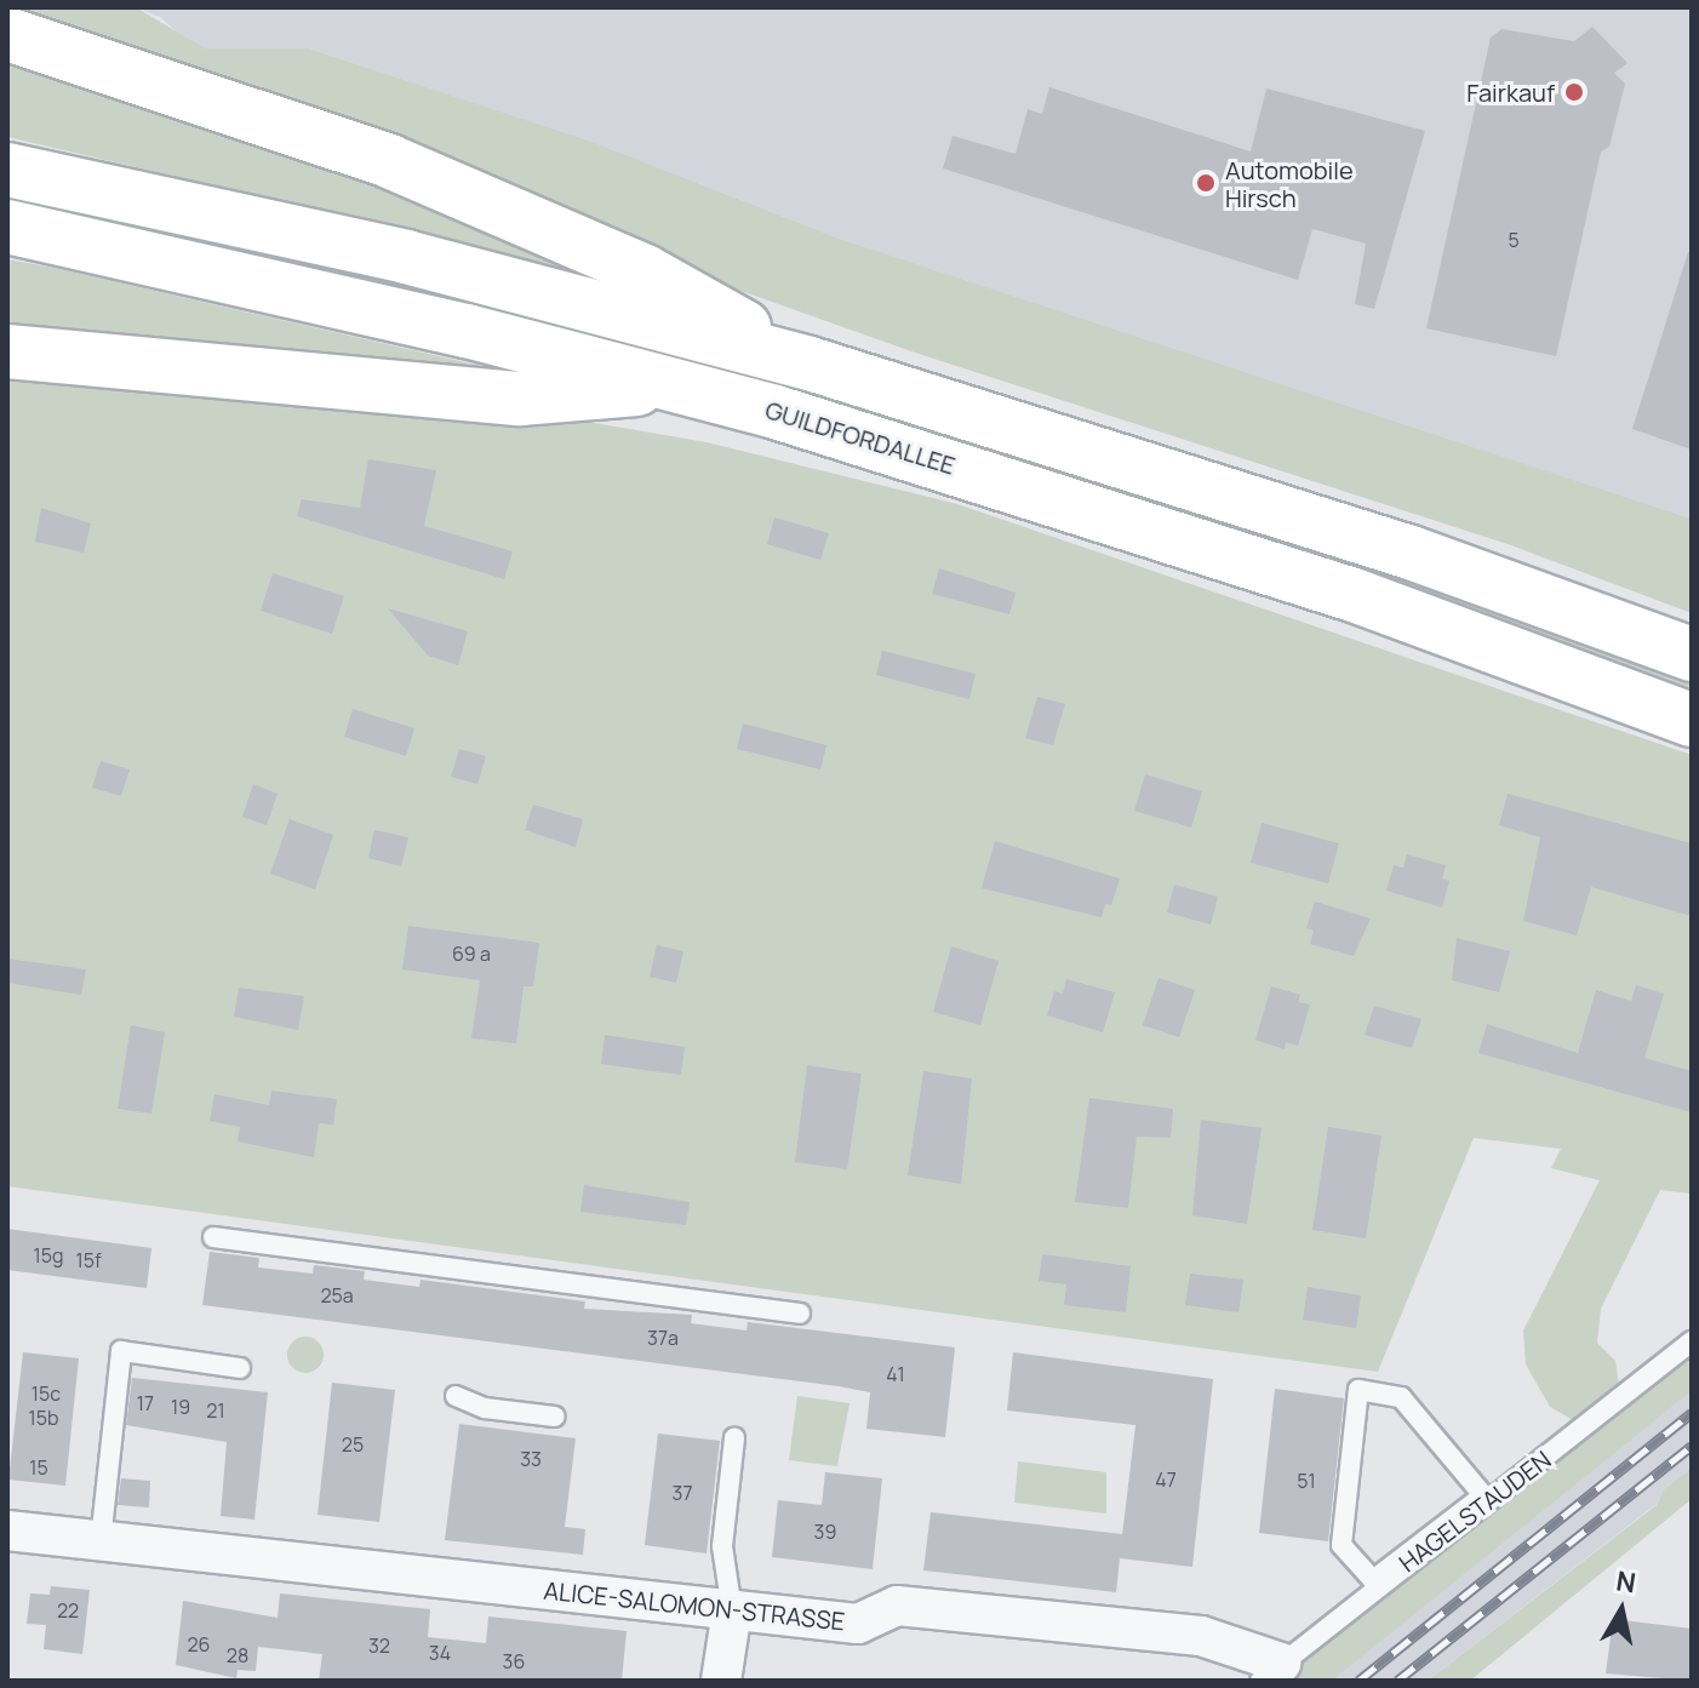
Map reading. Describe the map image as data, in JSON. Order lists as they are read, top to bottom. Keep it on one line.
{"streets":{"highway":["GUILDFORDALLEE"],"street":["ALICE-SALOMON-STRASSE"],"lane":["HAGELSTAUDEN"]},"crossings":[["HAGELSTAUDEN","ALICE-SALOMON-STRASSE"]],"places":["Fairkauf","Automobile Hirsch"],"house_numbers":["5","69 a","15g","15f","25a","37a","41","15c","17","19","21","15b","25","33","15","47","51","37","39","22","26","32","34","28","36"],"north":"top"}
